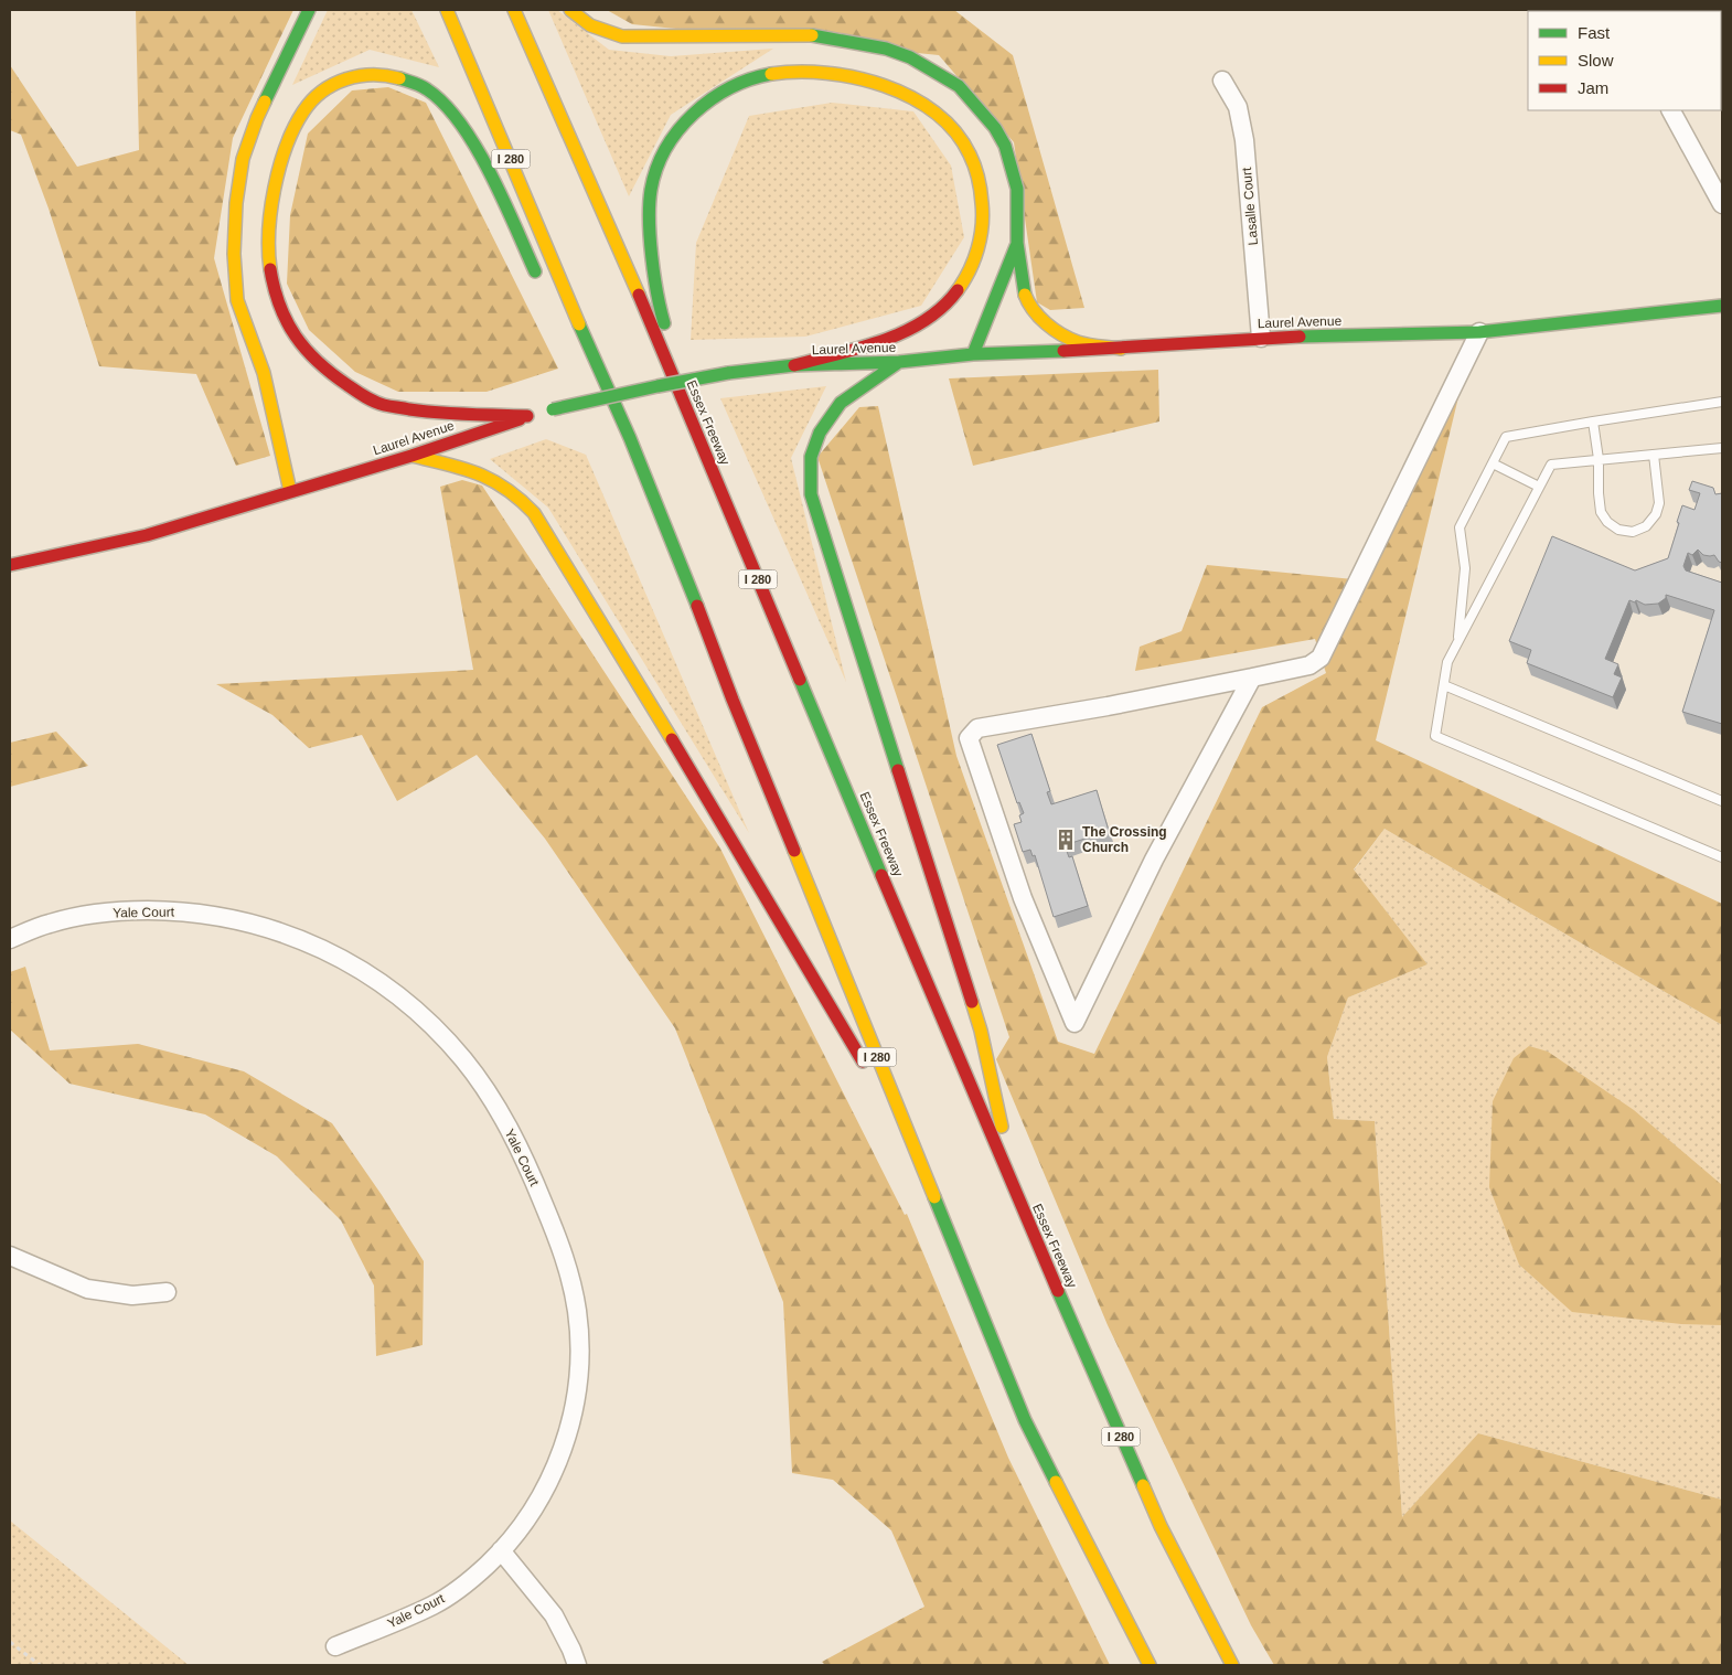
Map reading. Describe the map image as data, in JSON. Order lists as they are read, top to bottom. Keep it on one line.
{"streets":{"main road":["I 280","Laurel Avenue","Essex Freeway"],"street":["Lasalle Court","Yale Court"]},"crossings":[["Lasalle Court","Laurel Avenue"]],"places":{"building":["The Crossing Church"]},"legend":["Fast","Slow","Jam"]}
